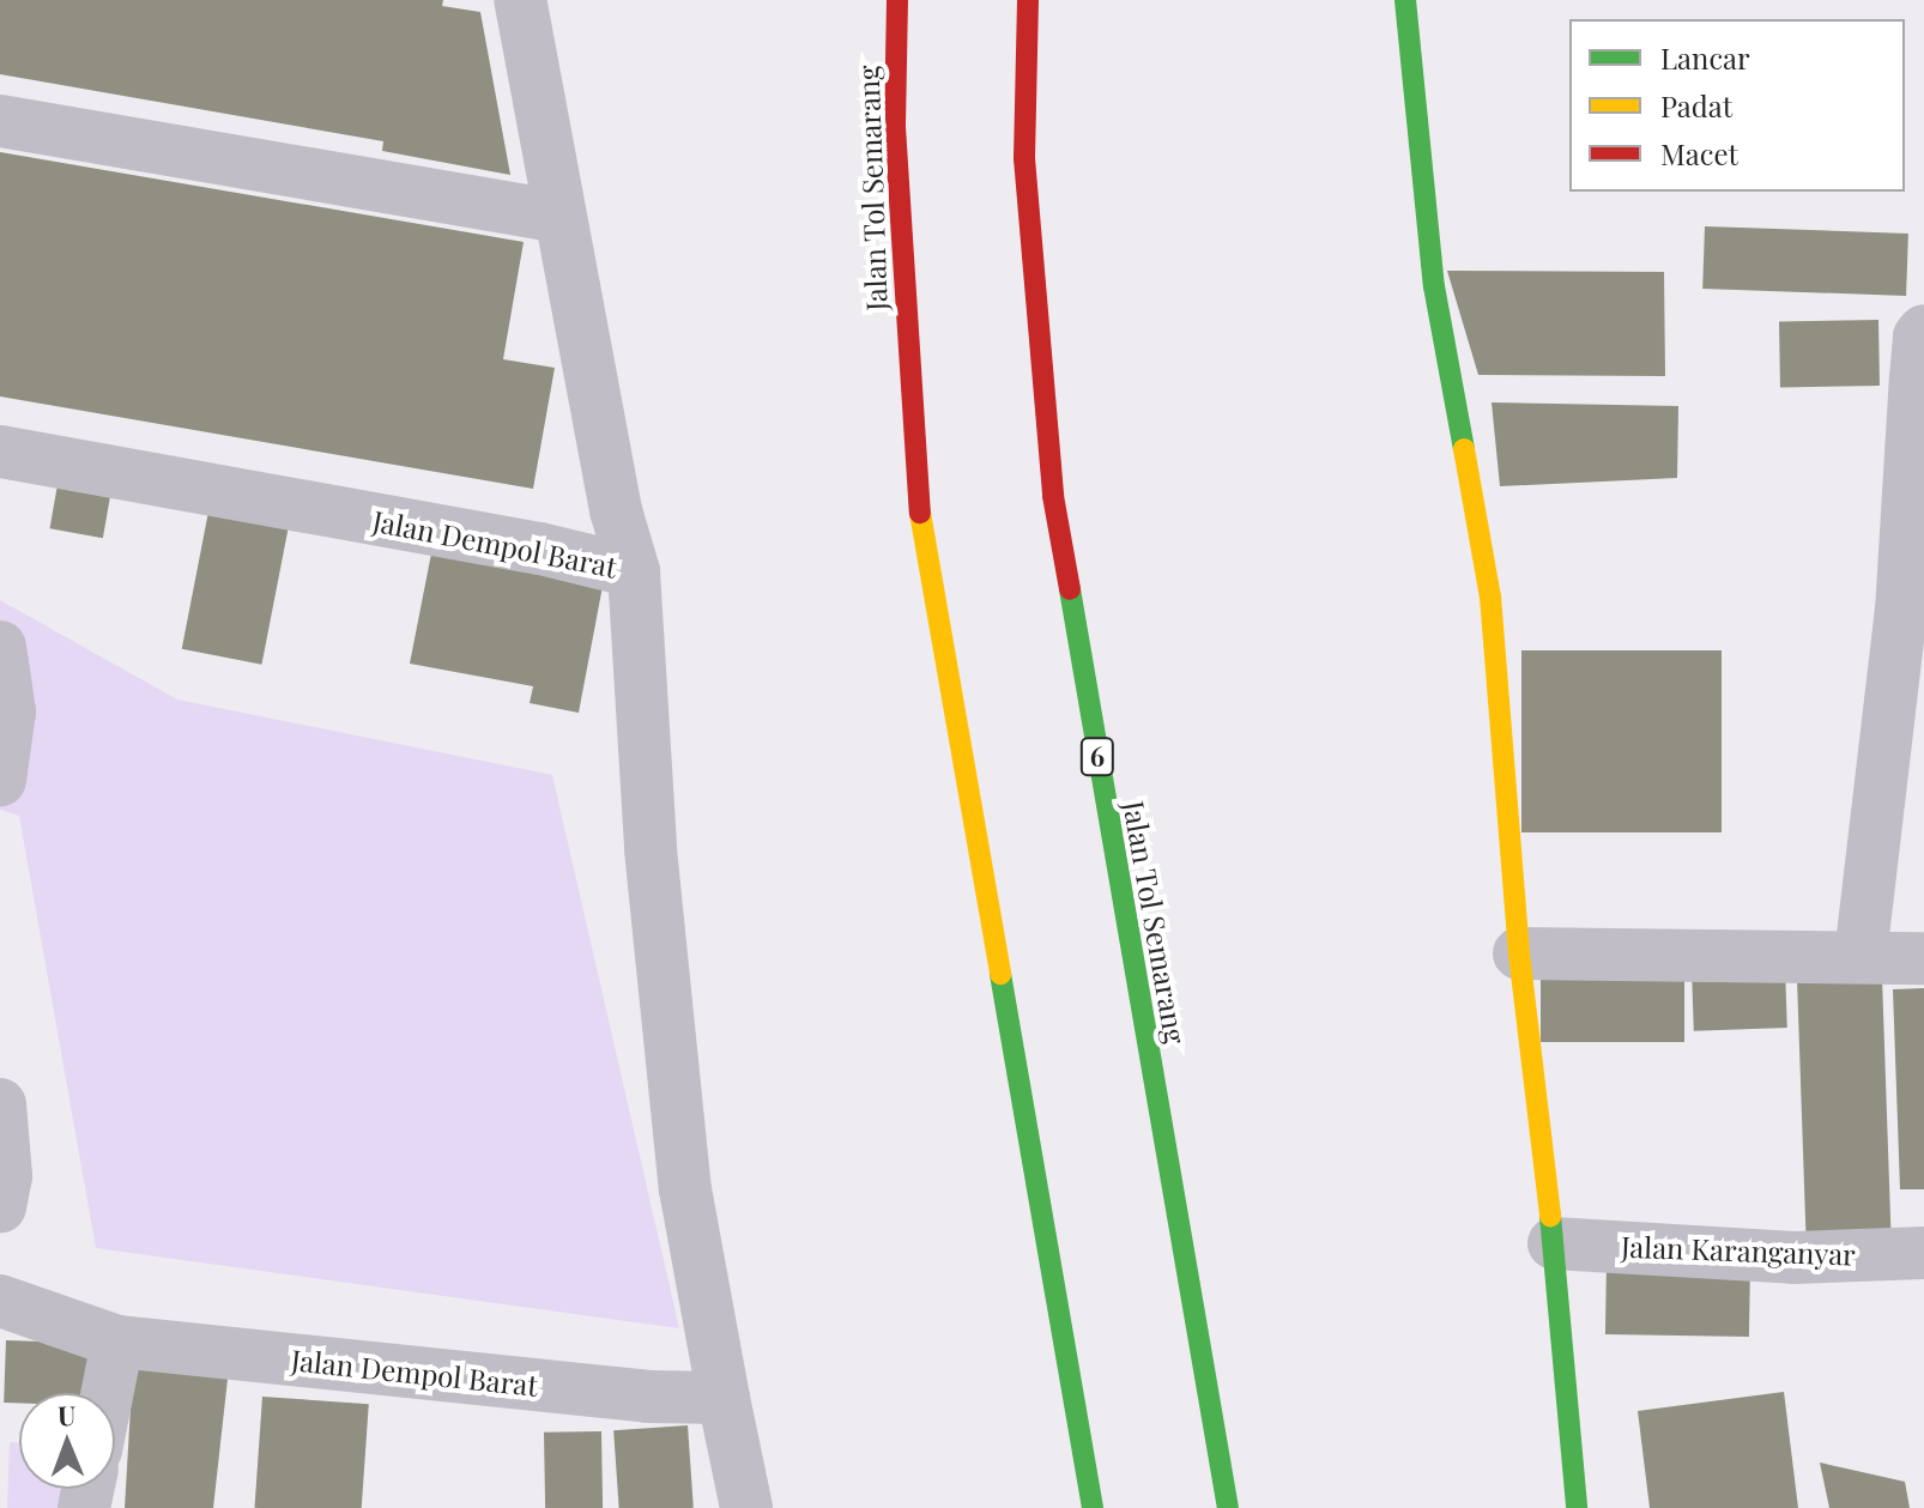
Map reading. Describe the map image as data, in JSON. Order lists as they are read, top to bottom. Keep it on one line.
{"streets":{"main road":["Jalan Tol Semarang","6"],"street":["Jalan Dempol Barat","Jalan Karanganyar"]},"legend":["Lancar","Padat","Macet"],"north":"top"}
